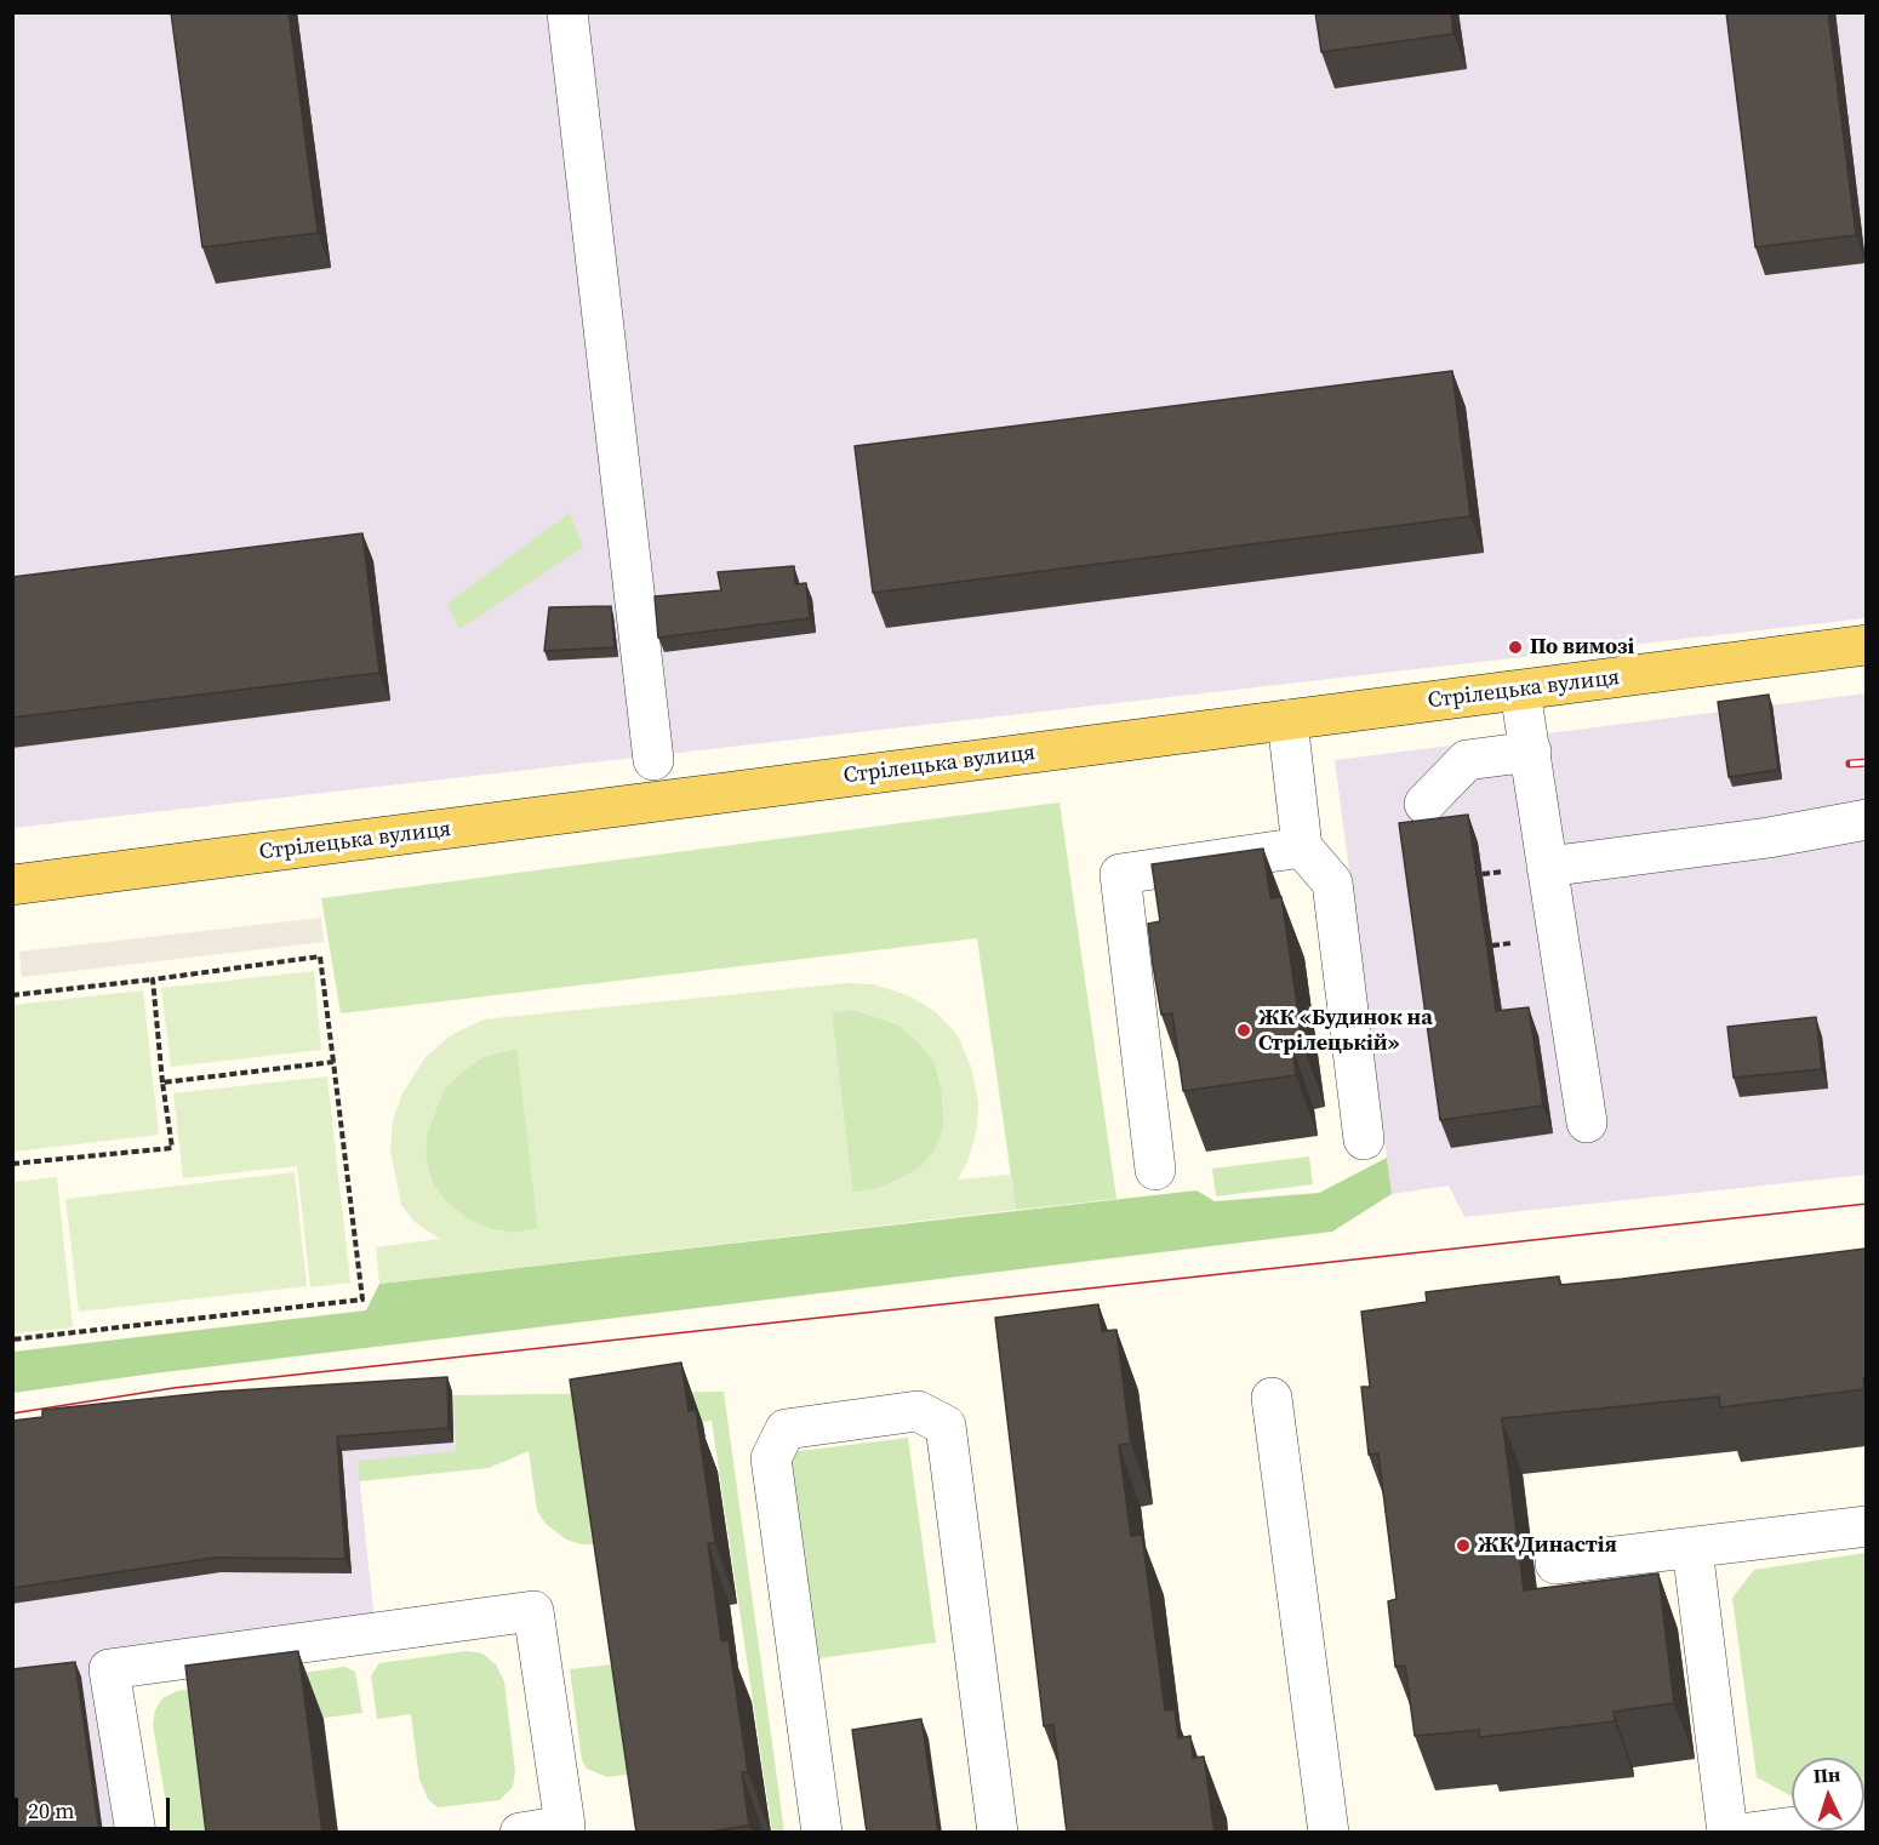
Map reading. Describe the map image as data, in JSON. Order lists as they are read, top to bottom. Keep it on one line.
{"streets":{"main road":["Стрілецька вулиця"]},"places":["По вимозі","ЖК «Будинок на Стрілецькій»","ЖК Династія"],"scale_bar":"20 m","north":"top"}
